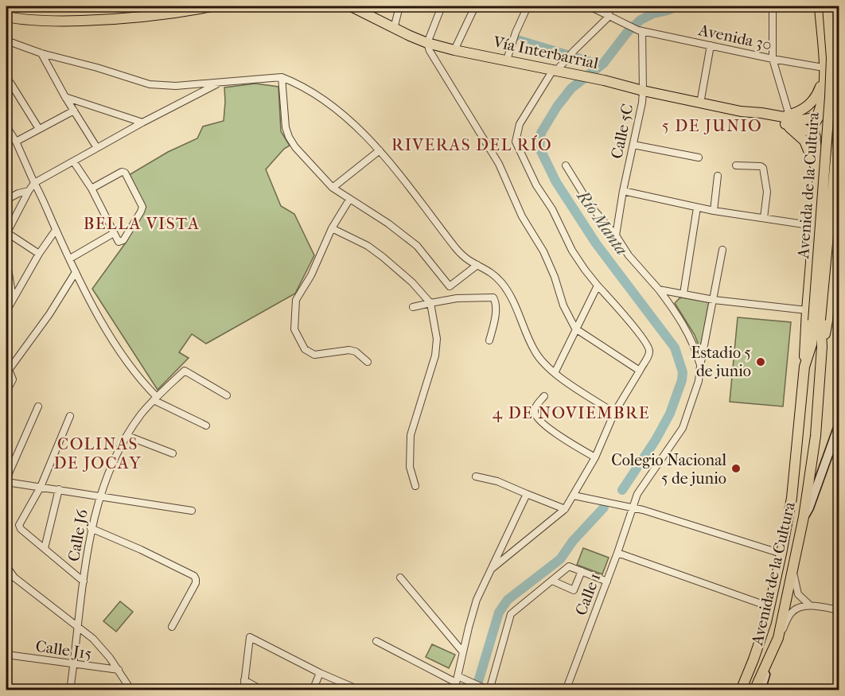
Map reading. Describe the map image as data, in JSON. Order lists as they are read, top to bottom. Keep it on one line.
{"streets":{"main road":["Vía Interbarrial","Avenida de la Cultura"],"street":["Avenida 30","Calle 5C","Calle J6","Calle 1","Calle J15"]},"crossings":[["Avenida 30","Calle 5C"],["Avenida 30","Avenida de la Cultura"],["Vía Interbarrial","Calle 5C"],["Vía Interbarrial","Avenida de la Cultura"],["Calle J6","Calle J15"]],"districts":["5 DE JUNIO","RIVERAS DEL RÍO","BELLA VISTA","4 DE NOVIEMBRE","COLINAS DE JOCAY"],"water":["Río Manta"],"places":["Estadio 5 de junio","Colegio Nacional 5 de junio"]}
